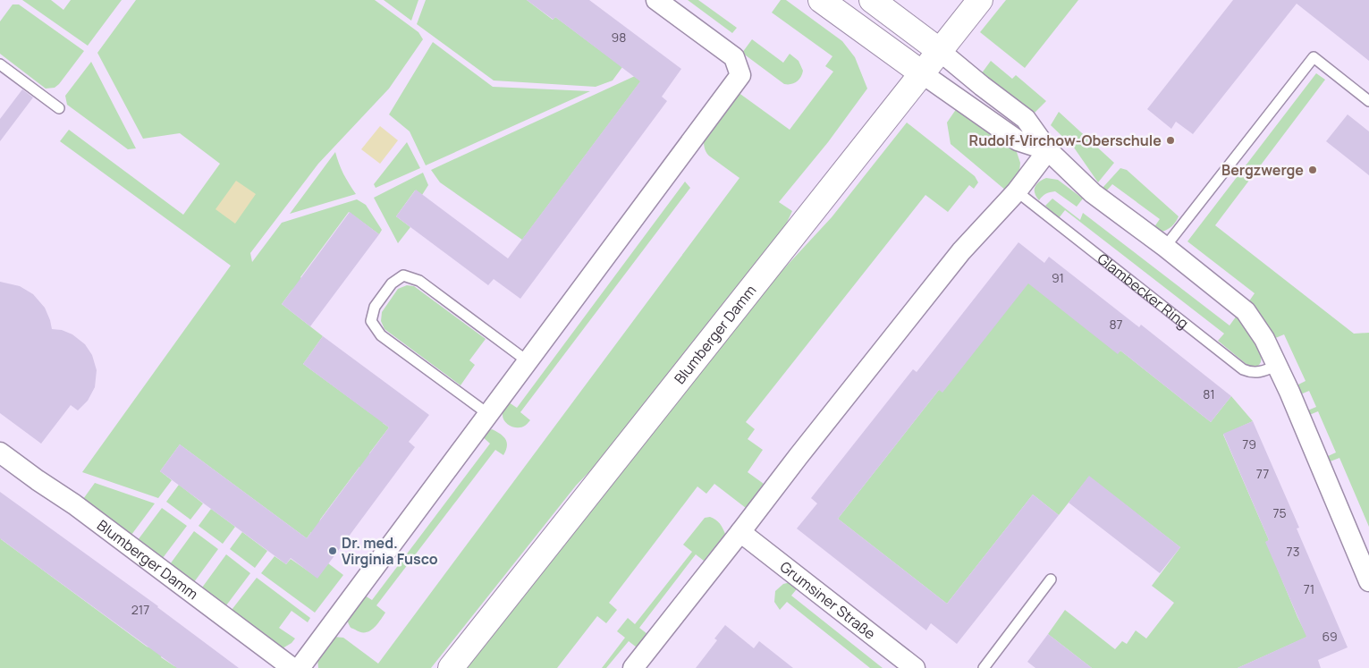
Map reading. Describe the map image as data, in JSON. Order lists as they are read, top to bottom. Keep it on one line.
{"streets":{"main road":["Blumberger Damm"],"street":["Grumsiner Straße"],"lane":["Glambecker Ring"]},"places":["Rudolf-Virchow-Oberschule","Bergzwerge","Dr. med. Virginia Fusco"],"house_numbers":["98","91","87","81","79","77","75","73","71","217","69"]}
